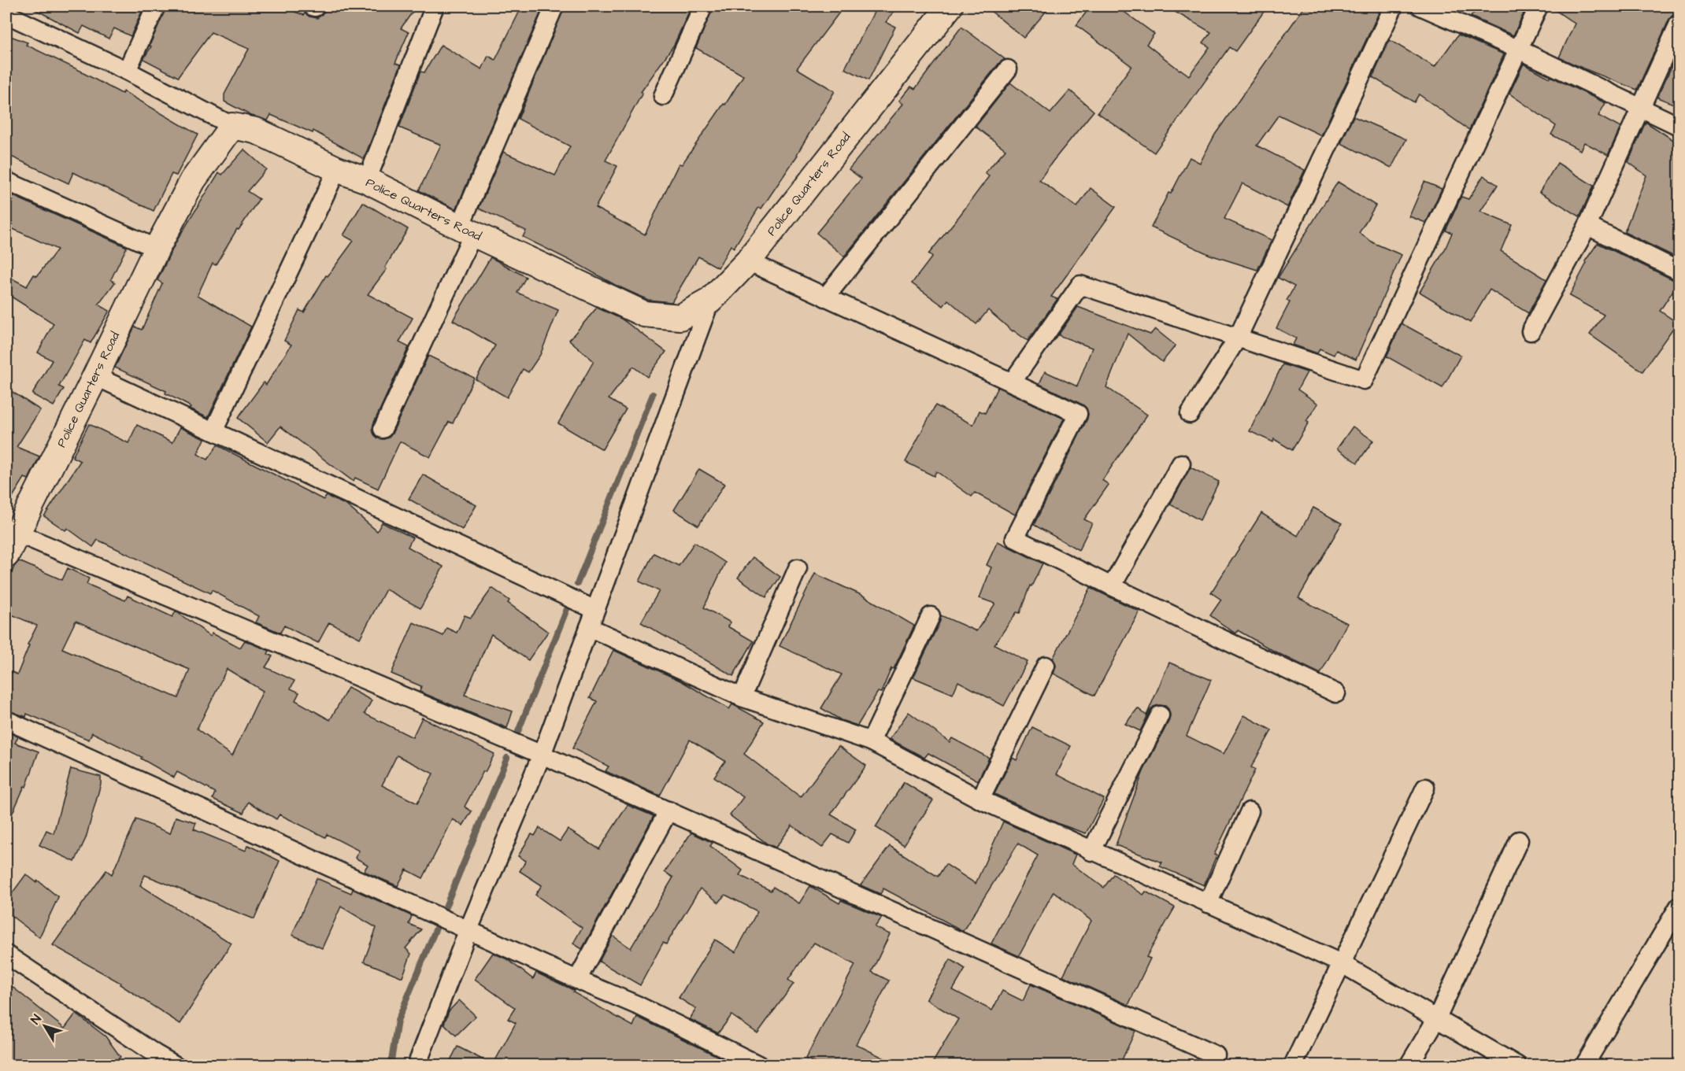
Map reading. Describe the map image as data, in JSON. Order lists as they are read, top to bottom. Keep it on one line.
{"streets":{"street":["Police Quarters Road"]},"north":"top left"}
